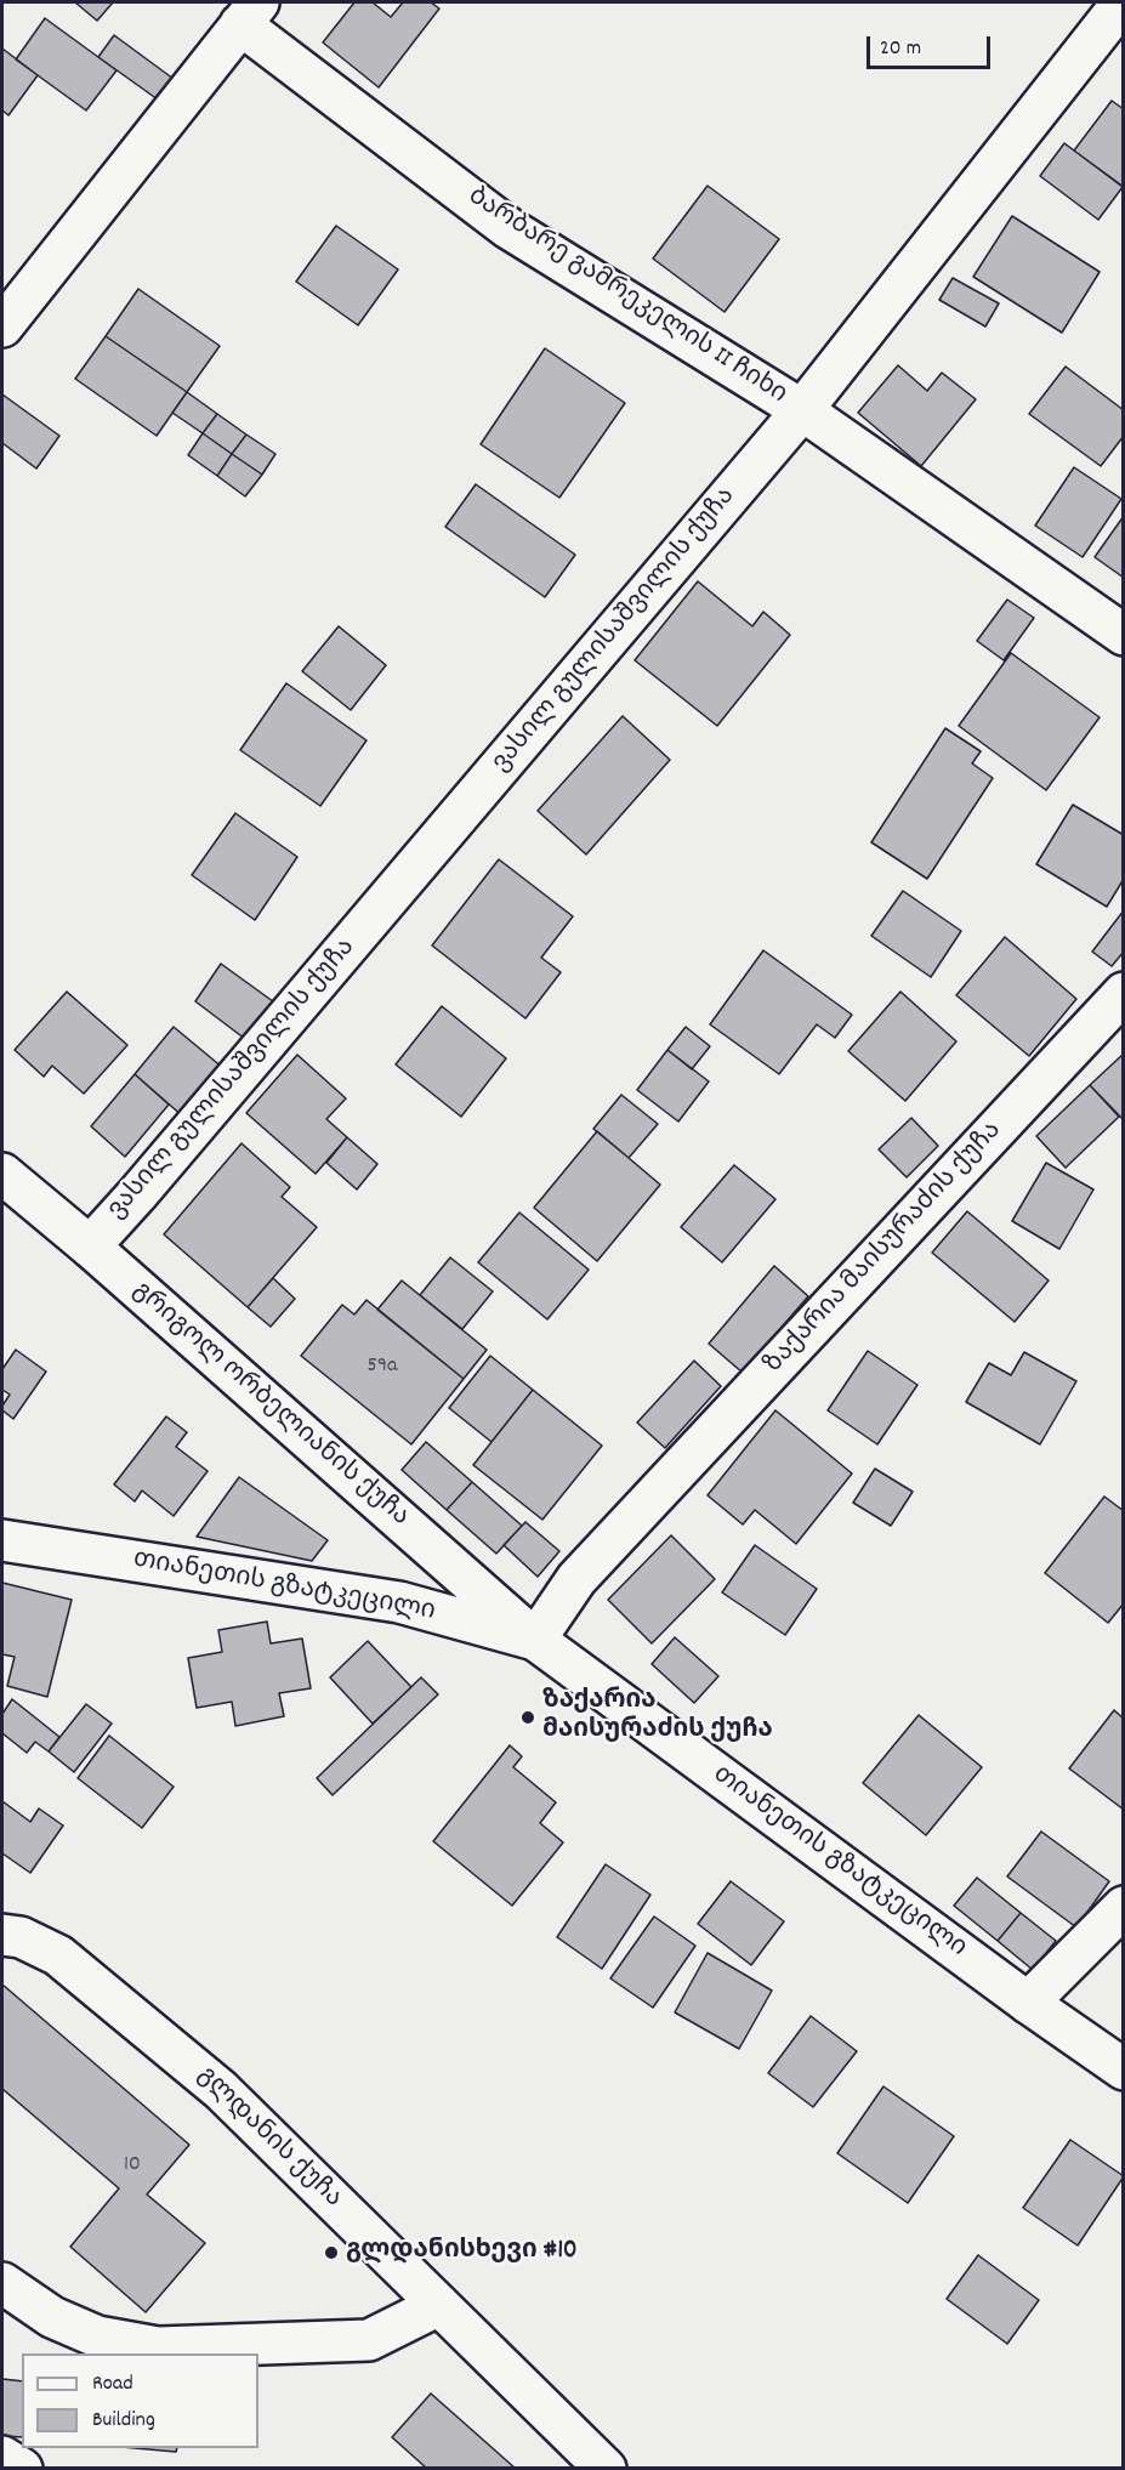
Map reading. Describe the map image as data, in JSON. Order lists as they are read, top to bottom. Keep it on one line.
{"streets":{"street":["ბარბარე გამრეკელის II ჩიხი","ვასილ გულისაშვილის ქუჩა","ზაქარია მაისურაძის ქუჩა","გრიგოლ ორბელიანის ქუჩა","თიანეთის გზატკეცილი","გლდანის ქუჩა"]},"crossings":[["ბარბარე გამრეკელის II ჩიხი","ვასილ გულისაშვილის ქუჩა"],["ვასილ გულისაშვილის ქუჩა","გრიგოლ ორბელიანის ქუჩა"],["ზაქარია მაისურაძის ქუჩა","გრიგოლ ორბელიანის ქუჩა"],["ზაქარია მაისურაძის ქუჩა","თიანეთის გზატკეცილი"],["გრიგოლ ორბელიანის ქუჩა","თიანეთის გზატკეცილი"]],"places":["ზაქარია მაისურაძის ქუჩა","გლდანისხევი #10"],"house_numbers":["59a","10"],"legend":["Road","Building"],"scale_bar":"20 m"}
